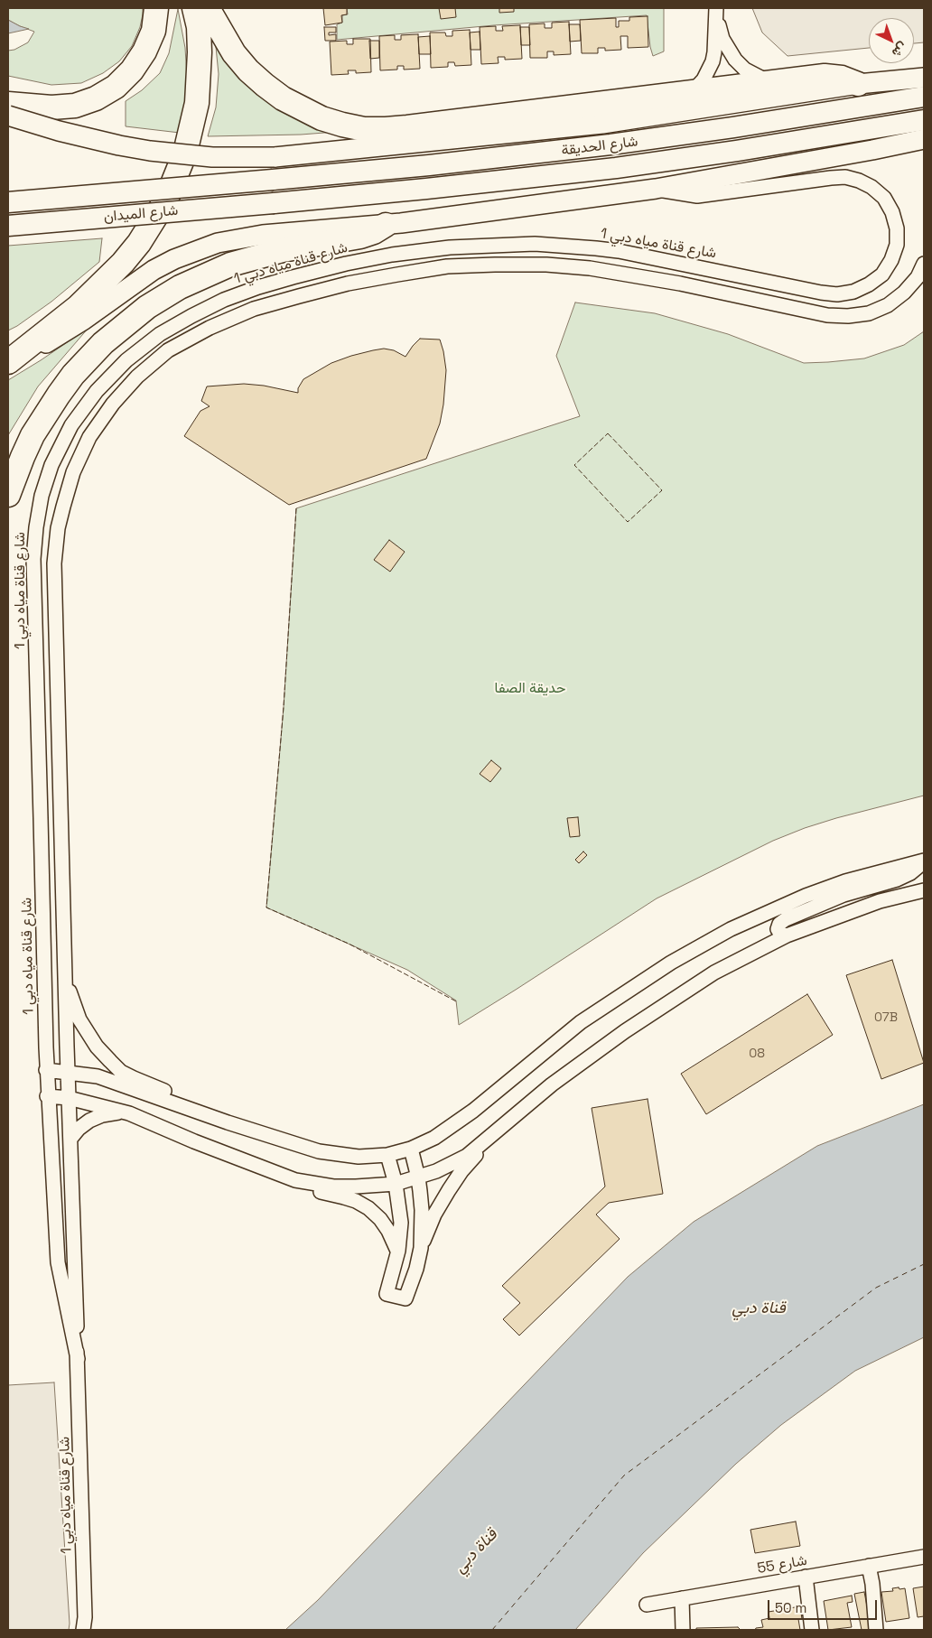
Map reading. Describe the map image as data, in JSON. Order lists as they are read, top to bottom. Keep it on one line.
{"streets":{"main road":["شارع الحديقة","شارع الميدان"],"street":["شارع قناة مياه دبي 1","شارع 55"]},"crossings":[["شارع الحديقة","شارع الميدان"]],"water":["قناة دبي"],"parks":["حديقة الصفا"],"house_numbers":["07B","08"],"scale_bar":"50 m","north":"bottom right"}
